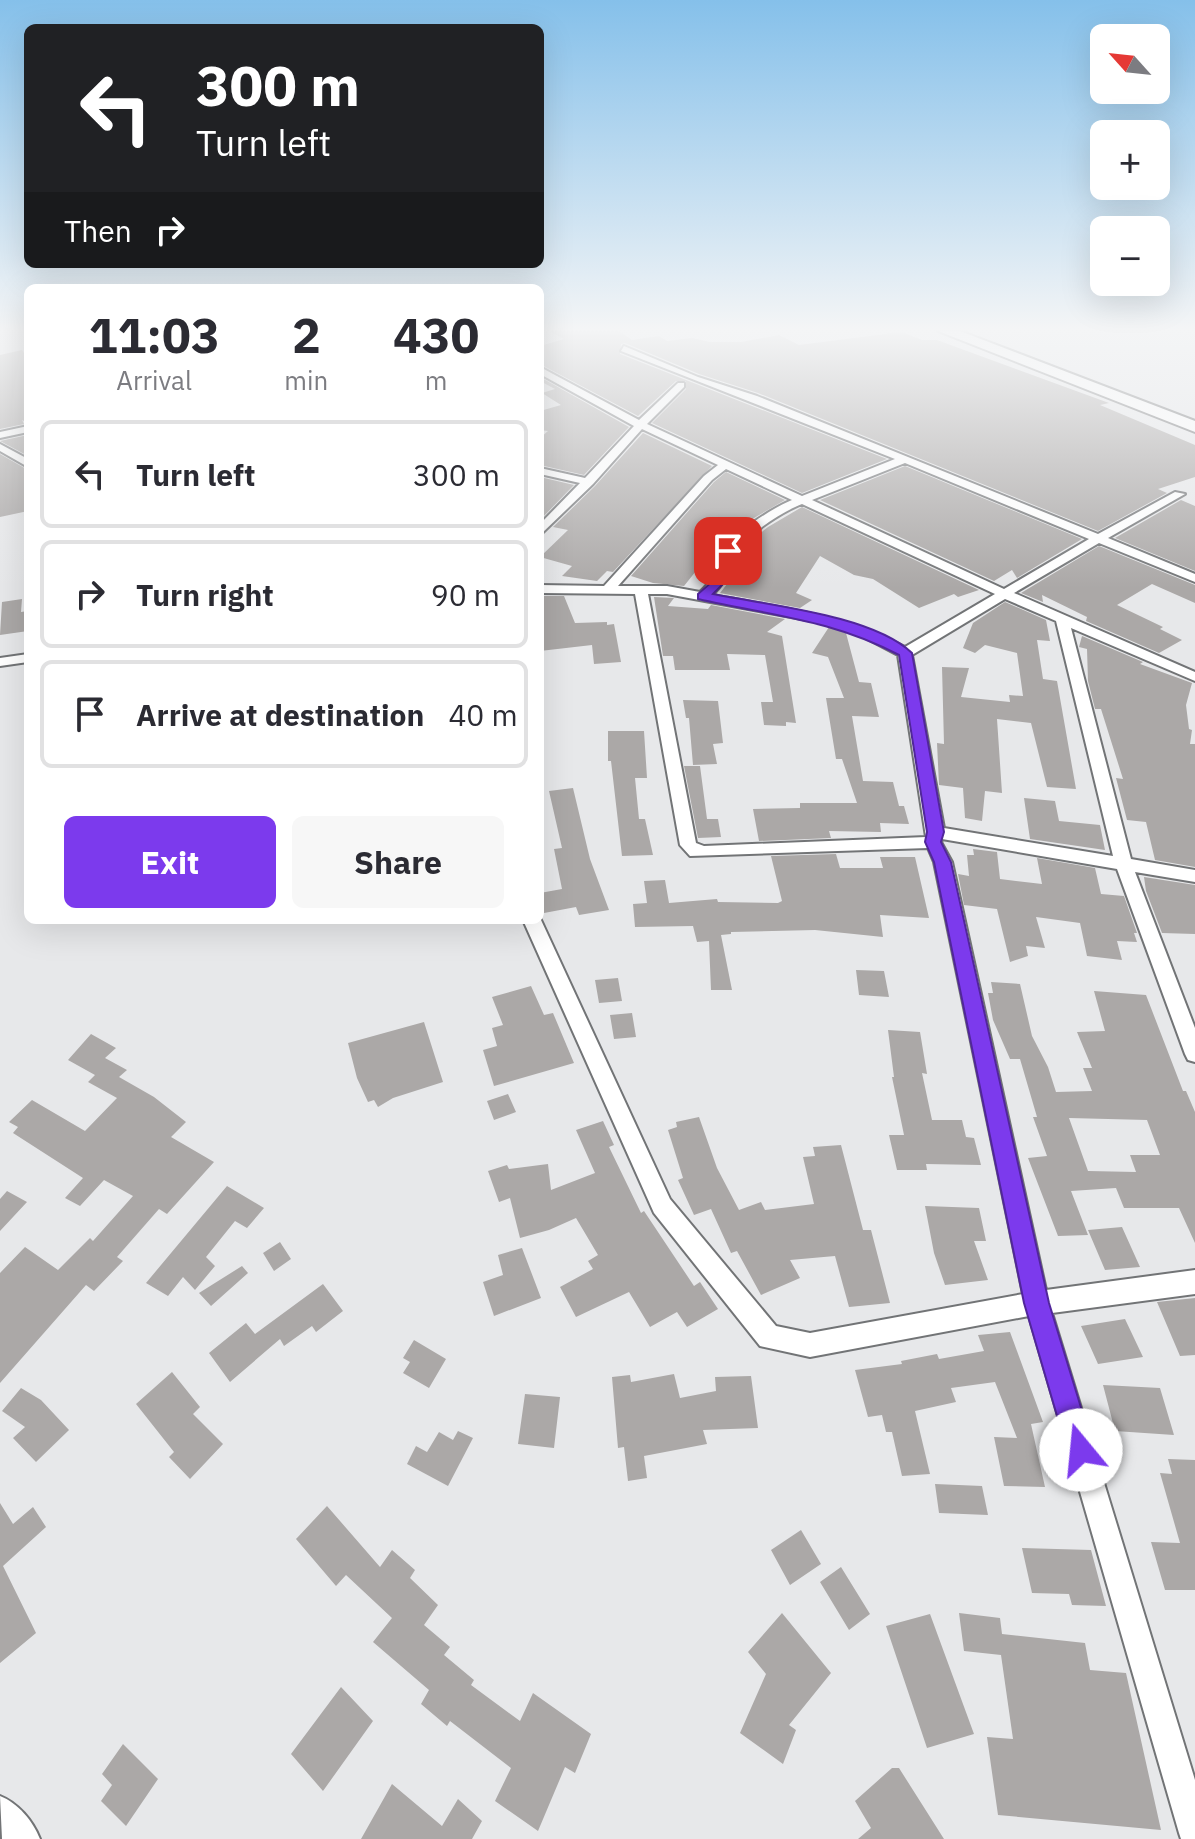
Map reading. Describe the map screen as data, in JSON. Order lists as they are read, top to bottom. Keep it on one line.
{"north":"top left","page":{"map_buttons":["+","−"],"turn":["300 m","Turn left"],"then":"Then","eta":["11:03","Arrival","2","min","430","m"],"list":[{"name":"Turn left","value":"300 m"},{"name":"Turn right","value":"90 m"},{"name":"Arrive at destination","value":"40 m"}],"buttons":["Exit","Share"]}}
